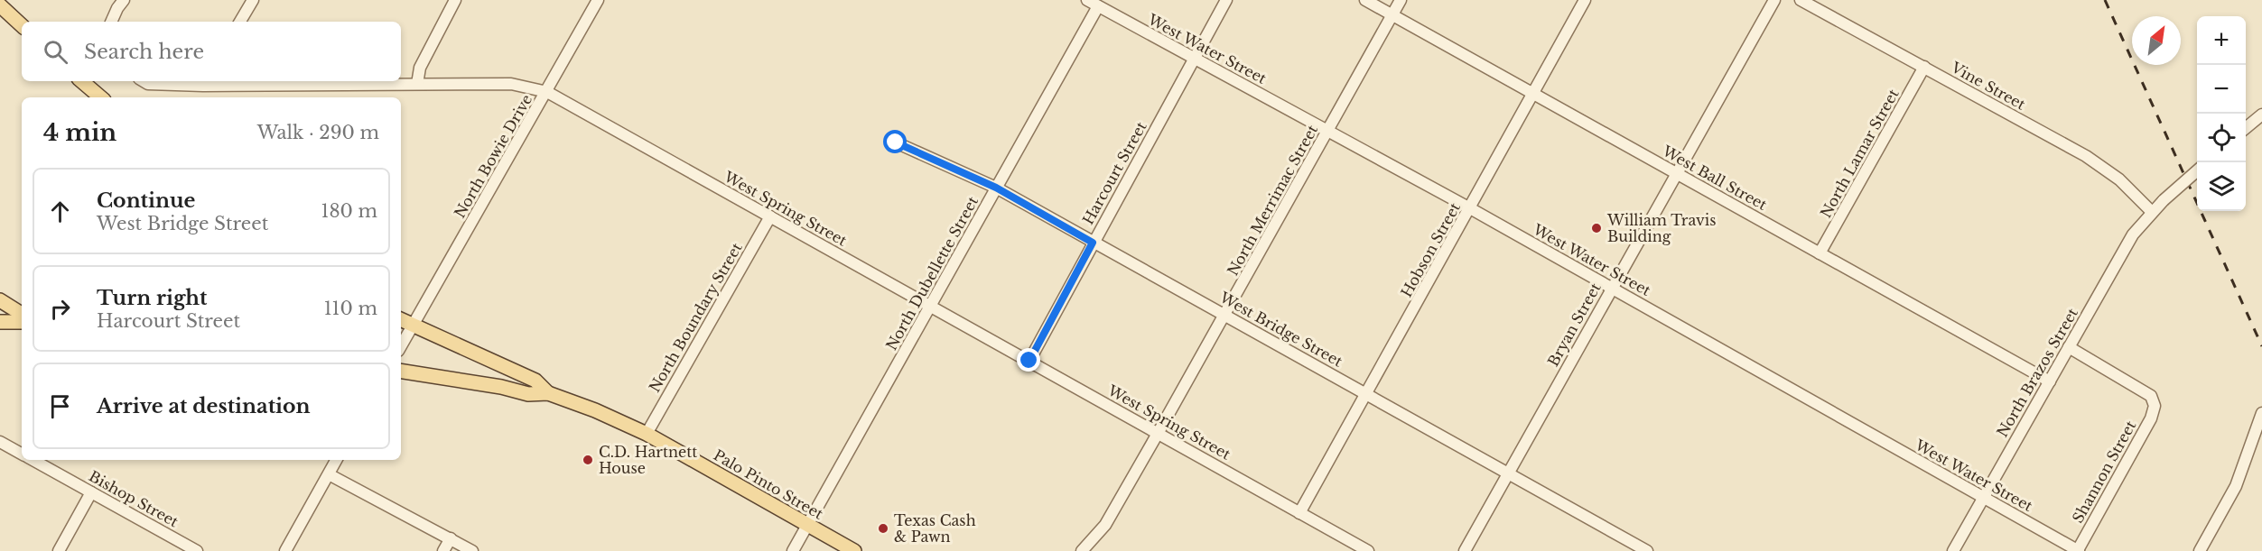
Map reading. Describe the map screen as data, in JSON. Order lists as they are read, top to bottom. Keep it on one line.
{"streets":{"main road":["Palo Pinto Street"],"street":["West Water Street","Vine Street","North Lamar Street","North Bowie Drive","Harcourt Street","West Ball Street","North Merrimac Street","West Spring Street","Hobson Street","North Dubellette Street","North Boundary Street","Bryan Street","West Bridge Street","North Brazos Street","Shannon Street","Bishop Street"]},"crossings":[["West Water Street","Harcourt Street"],["West Water Street","North Merrimac Street"],["West Water Street","Hobson Street"],["West Water Street","North Dubellette Street"],["West Water Street","Bryan Street"],["West Water Street","North Brazos Street"],["West Water Street","Shannon Street"],["Vine Street","North Lamar Street"],["Vine Street","North Brazos Street"],["North Lamar Street","West Ball Street"],["North Bowie Drive","West Spring Street"],["North Bowie Drive","Palo Pinto Street"],["Harcourt Street","West Spring Street"],["Harcourt Street","West Bridge Street"],["West Ball Street","North Merrimac Street"],["West Ball Street","Hobson Street"],["West Ball Street","Bryan Street"],["West Ball Street","North Brazos Street"],["North Merrimac Street","West Spring Street"],["North Merrimac Street","West Bridge Street"],["West Spring Street","Hobson Street"],["West Spring Street","North Dubellette Street"],["West Spring Street","North Boundary Street"],["Hobson Street","West Bridge Street"],["North Dubellette Street","West Bridge Street"],["North Dubellette Street","Palo Pinto Street"],["North Boundary Street","Palo Pinto Street"],["Bryan Street","West Bridge Street"],["North Brazos Street","Shannon Street"]],"places":["William Travis Building","C.D. Hartnett House","Texas Cash & Pawn"],"north":"top right","page":{"map_buttons":["+","−"],"search":"Search here","heading":["4 min","Walk · 290 m"],"list":[["Continue","West Bridge Street","180 m"],["Turn right","Harcourt Street","110 m"],"Arrive at destination"]}}
